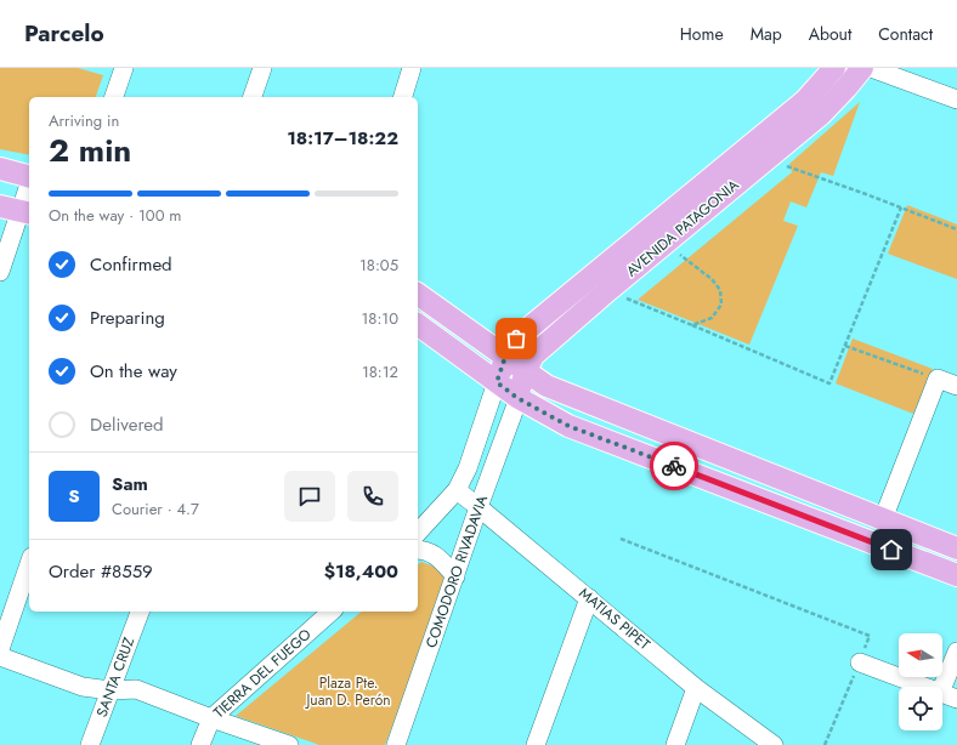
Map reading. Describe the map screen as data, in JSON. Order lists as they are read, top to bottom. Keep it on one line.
{"streets":{"main road":["AVENIDA PATAGONIA"],"street":["COMODORO RIVADAVIA","MATIAS PIPET","TIERRA DEL FUEGO","SANTA CRUZ"]},"crossings":[["AVENIDA PATAGONIA","COMODORO RIVADAVIA"],["COMODORO RIVADAVIA","MATIAS PIPET"]],"parks":["Plaza Pte. Juan D. Perón"],"north":"left","page":{"header":"Parcelo","nav":["Home","Map","About","Contact"],"heading":["2 min","Arriving in","18:17–18:22"],"panel":["Sam","Courier · 4.7","Order #8559","$18,400"],"bar":"On the way · 100 m","list":[["Confirmed","18:05"],["Preparing","18:10"],["On the way","18:12"],"Delivered"],"round":"S"}}
